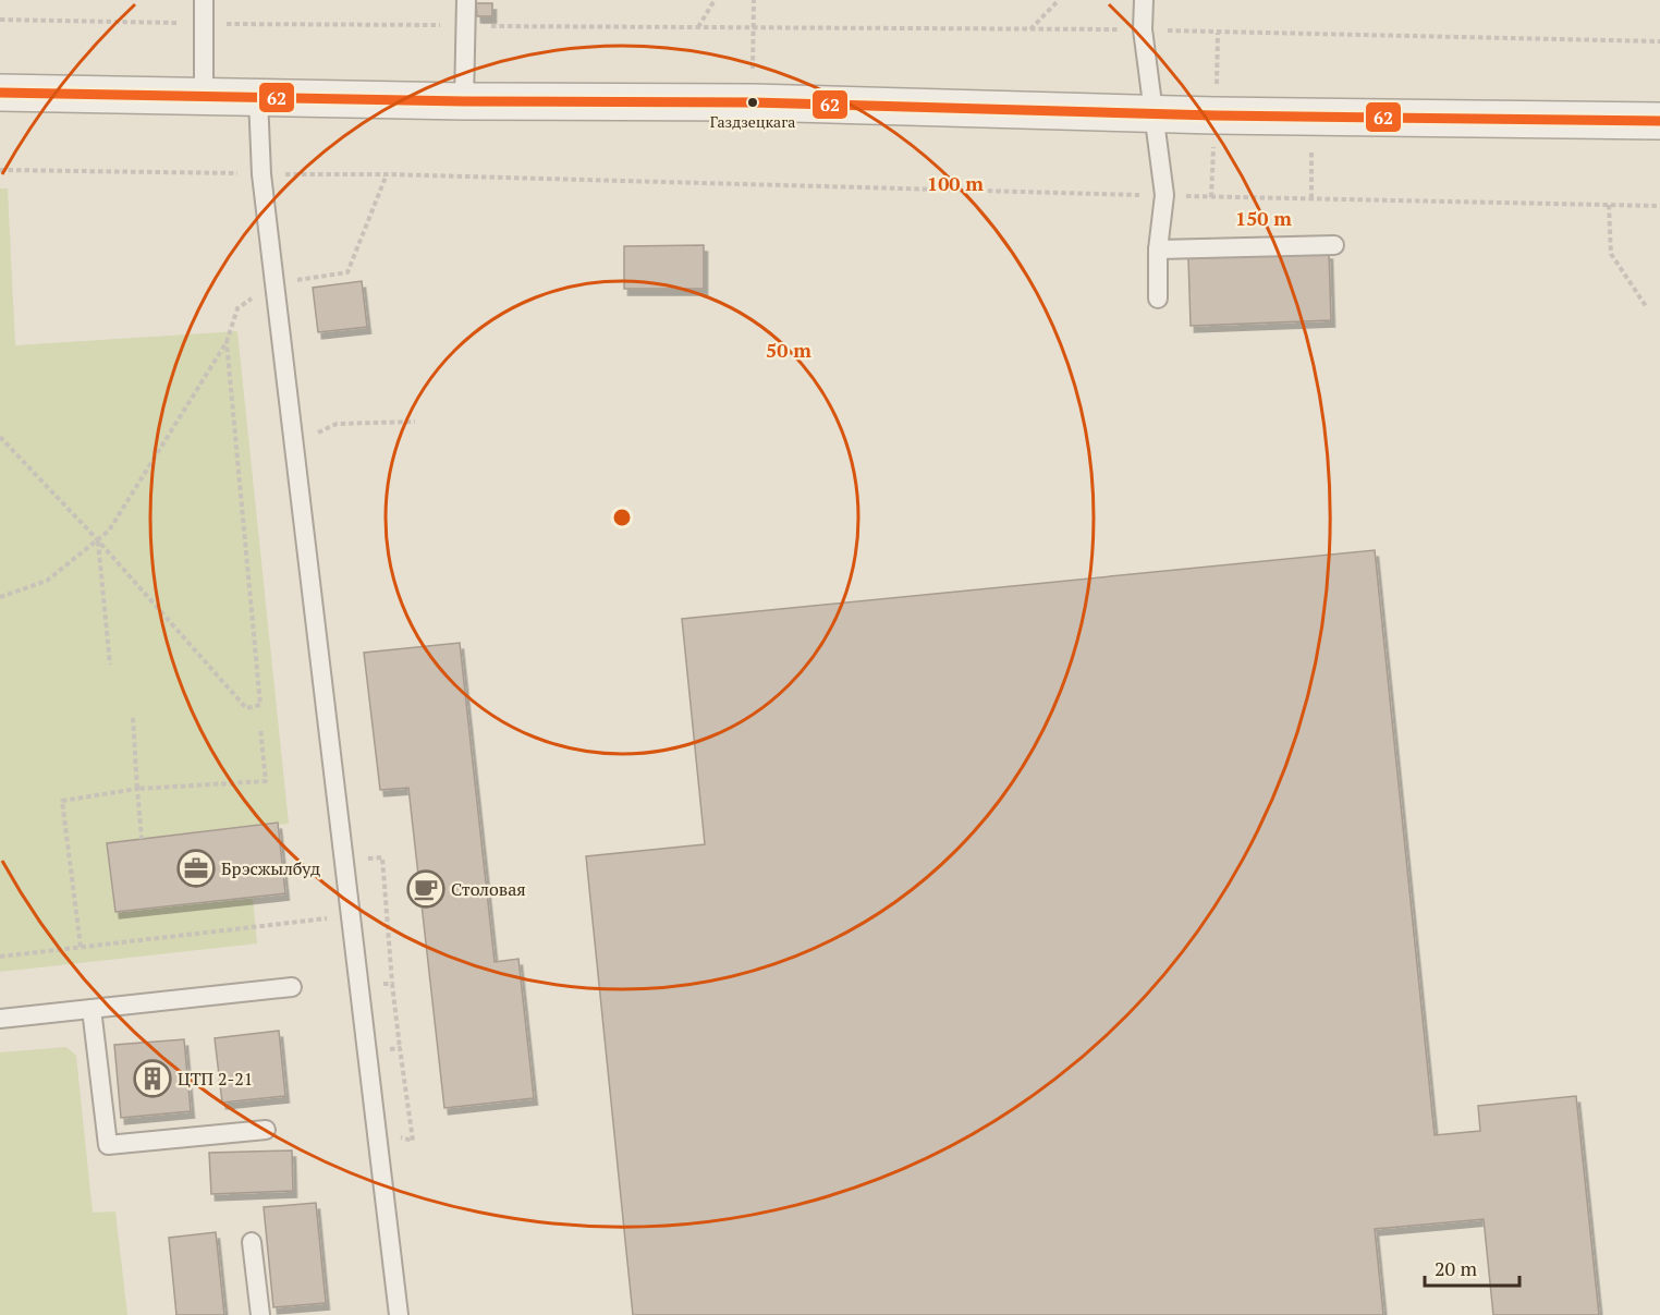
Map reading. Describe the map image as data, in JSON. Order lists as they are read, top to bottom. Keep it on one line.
{"places":{"other":["Газдзецкага"],"office":["Брэсжылбуд"],"cafe":["Столовая"],"building":["ЦТП 2-21"]},"lines":["transit line 62"],"scale_bar":"20 m","rings":["100 m","150 m","50 m"]}
